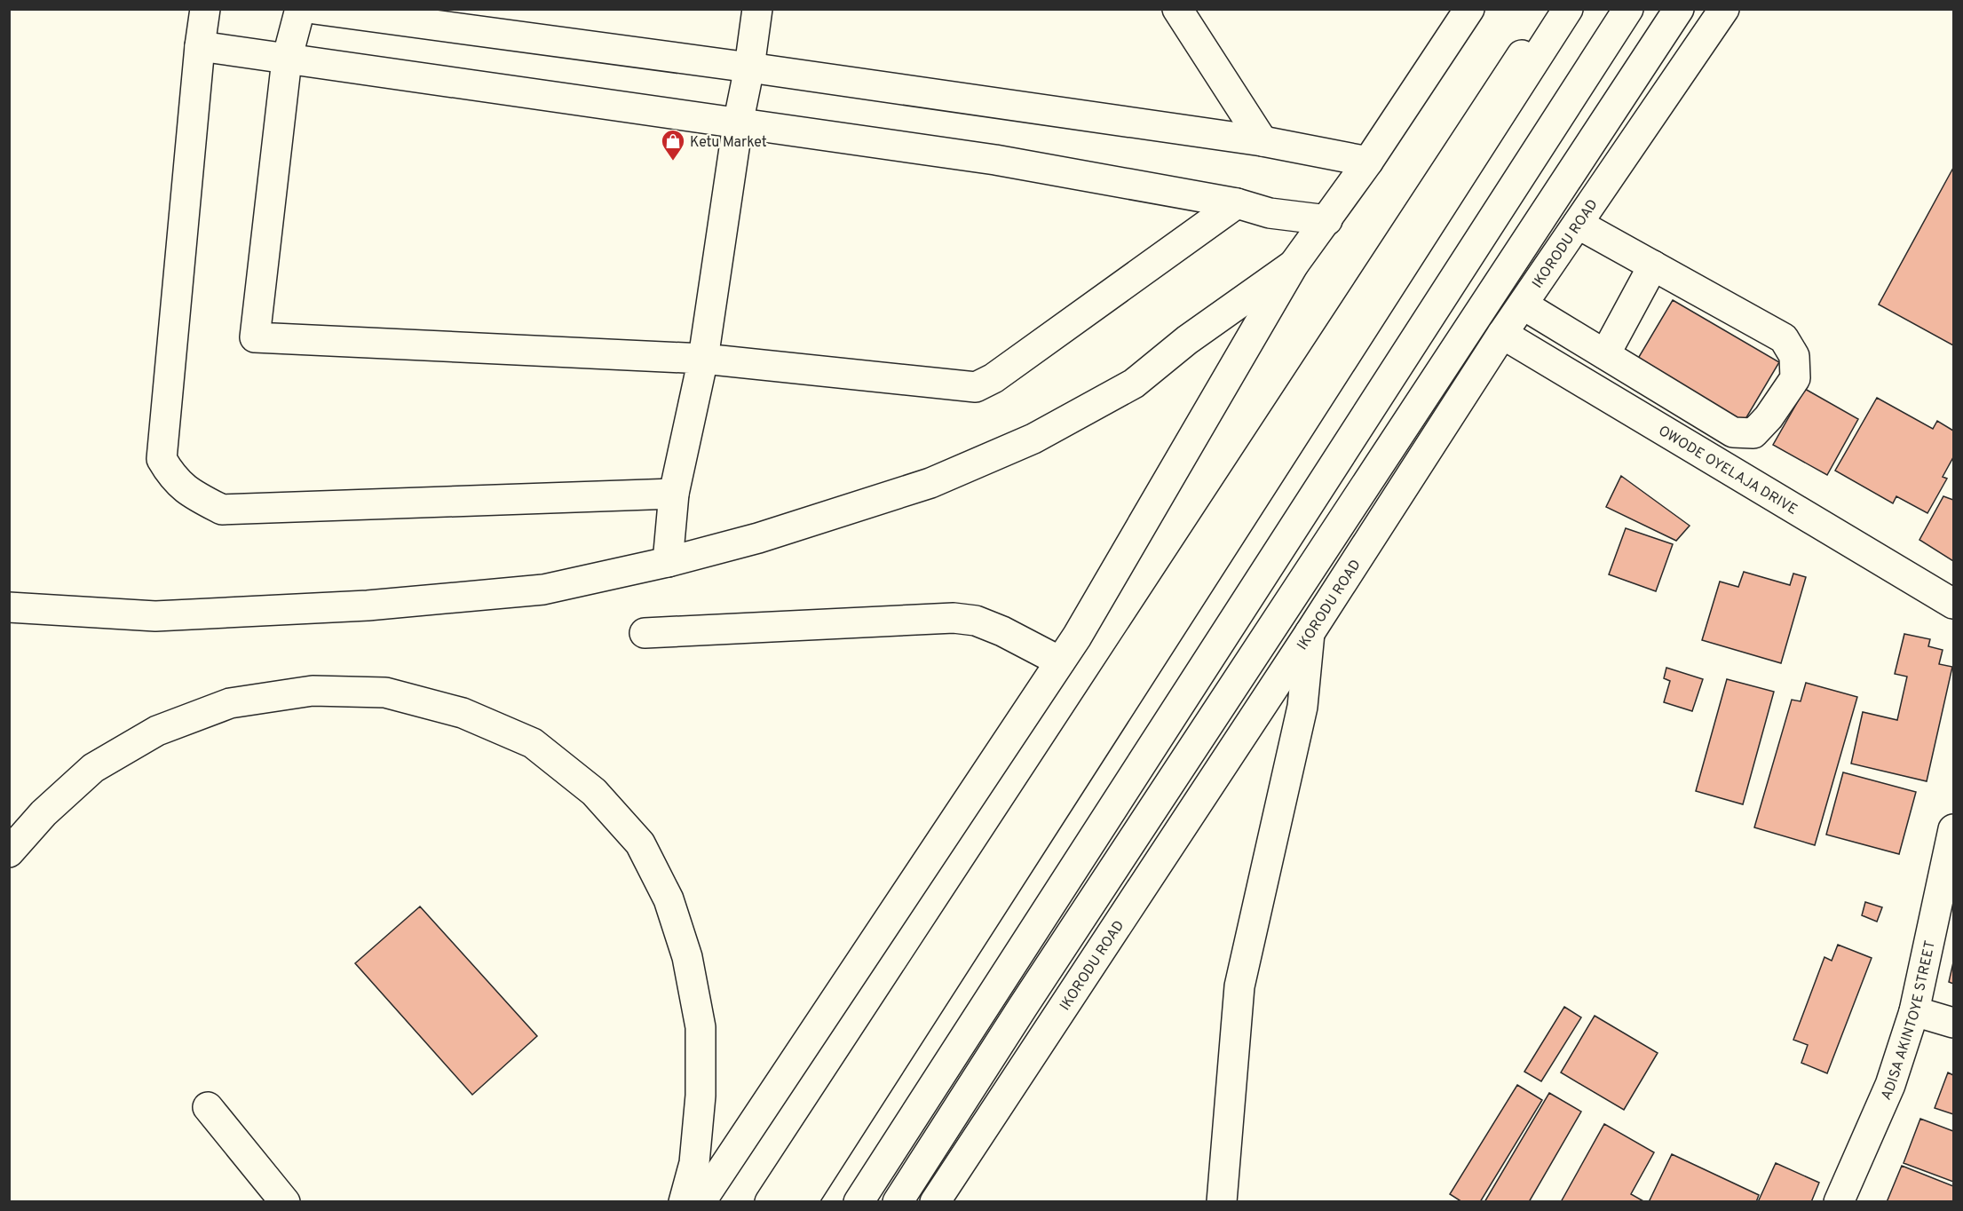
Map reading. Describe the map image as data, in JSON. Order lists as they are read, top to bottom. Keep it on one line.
{"streets":{"main road":["IKORODU ROAD","OWODE OYELAJA DRIVE","ADISA AKINTOYE STREET"]},"crossings":[["IKORODU ROAD","OWODE OYELAJA DRIVE"]],"places":{"shop":["Ketu Market"]}}
